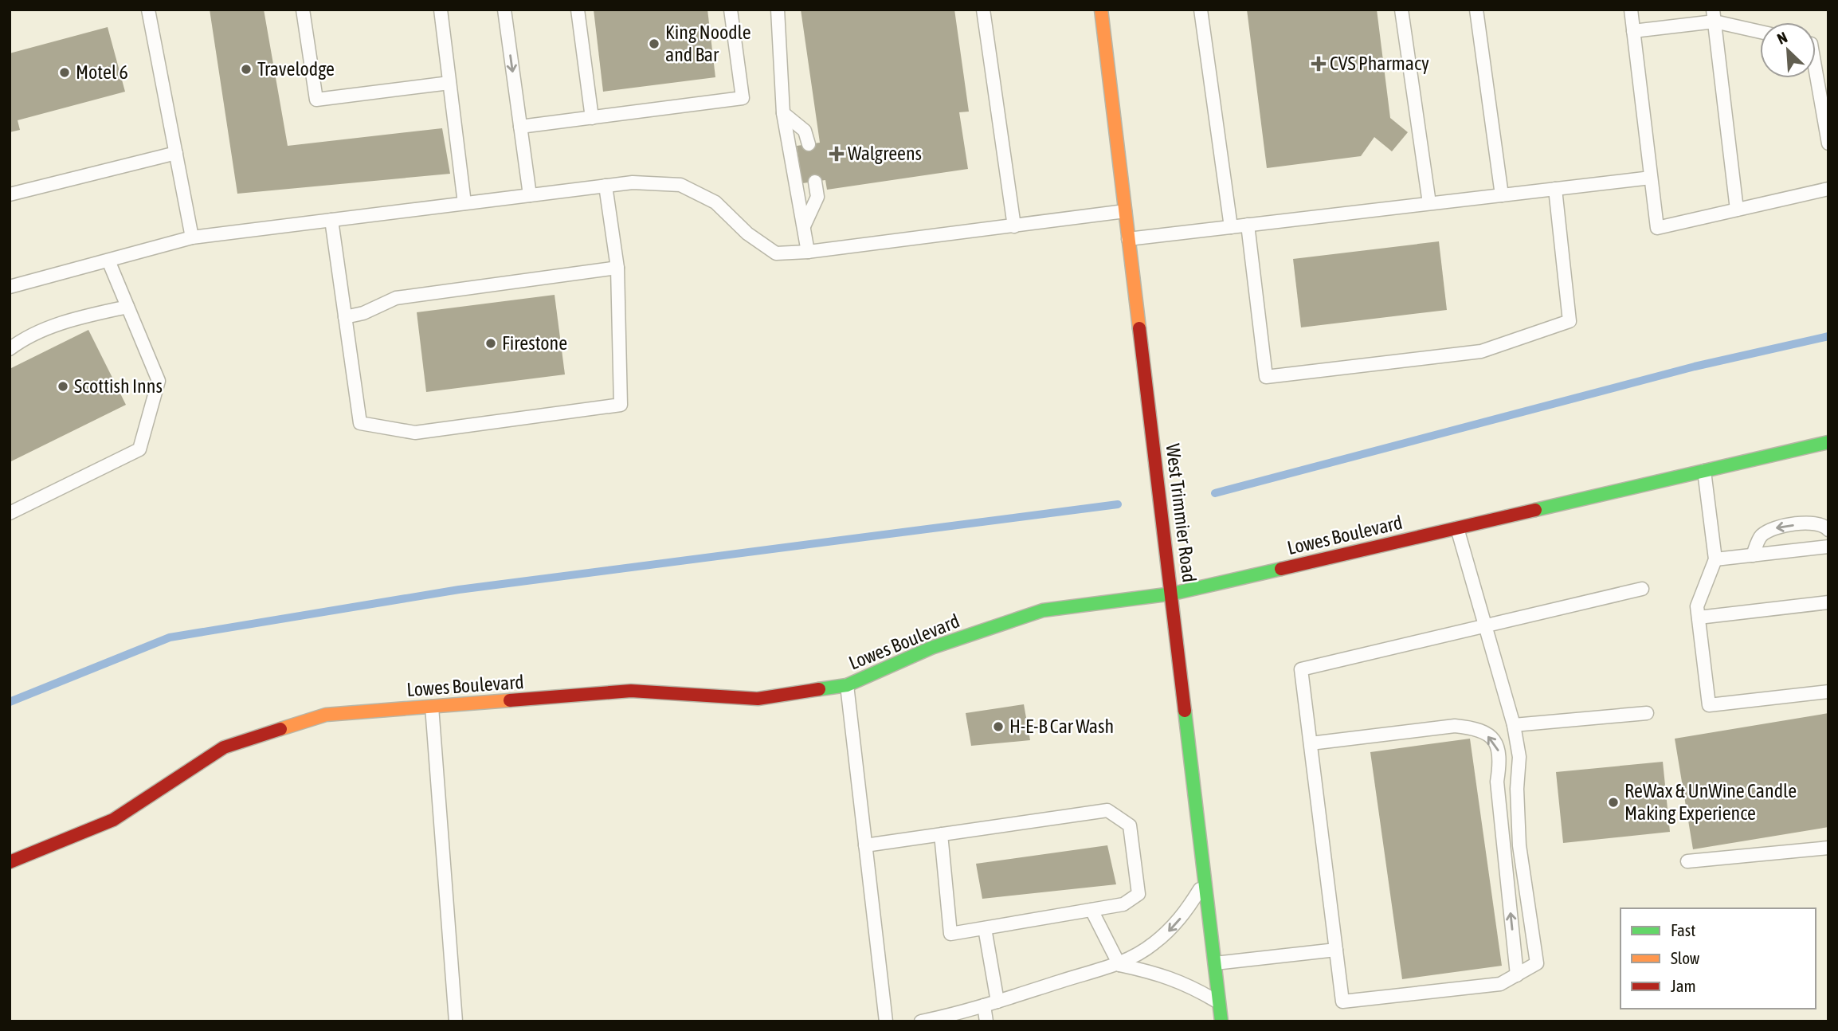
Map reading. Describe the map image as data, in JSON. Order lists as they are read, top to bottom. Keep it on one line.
{"streets":{"street":["West Trimmier Road","Lowes Boulevard"]},"crossings":[["West Trimmier Road","Lowes Boulevard"]],"places":{"other":["King Noodle and Bar","Travelodge","Motel 6","Firestone","Scottish Inns","H-E-B Car Wash","ReWax & UnWine Candle Making Experience"],"health":["CVS Pharmacy","Walgreens"]},"legend":["Fast","Slow","Jam"],"north":"top left"}
